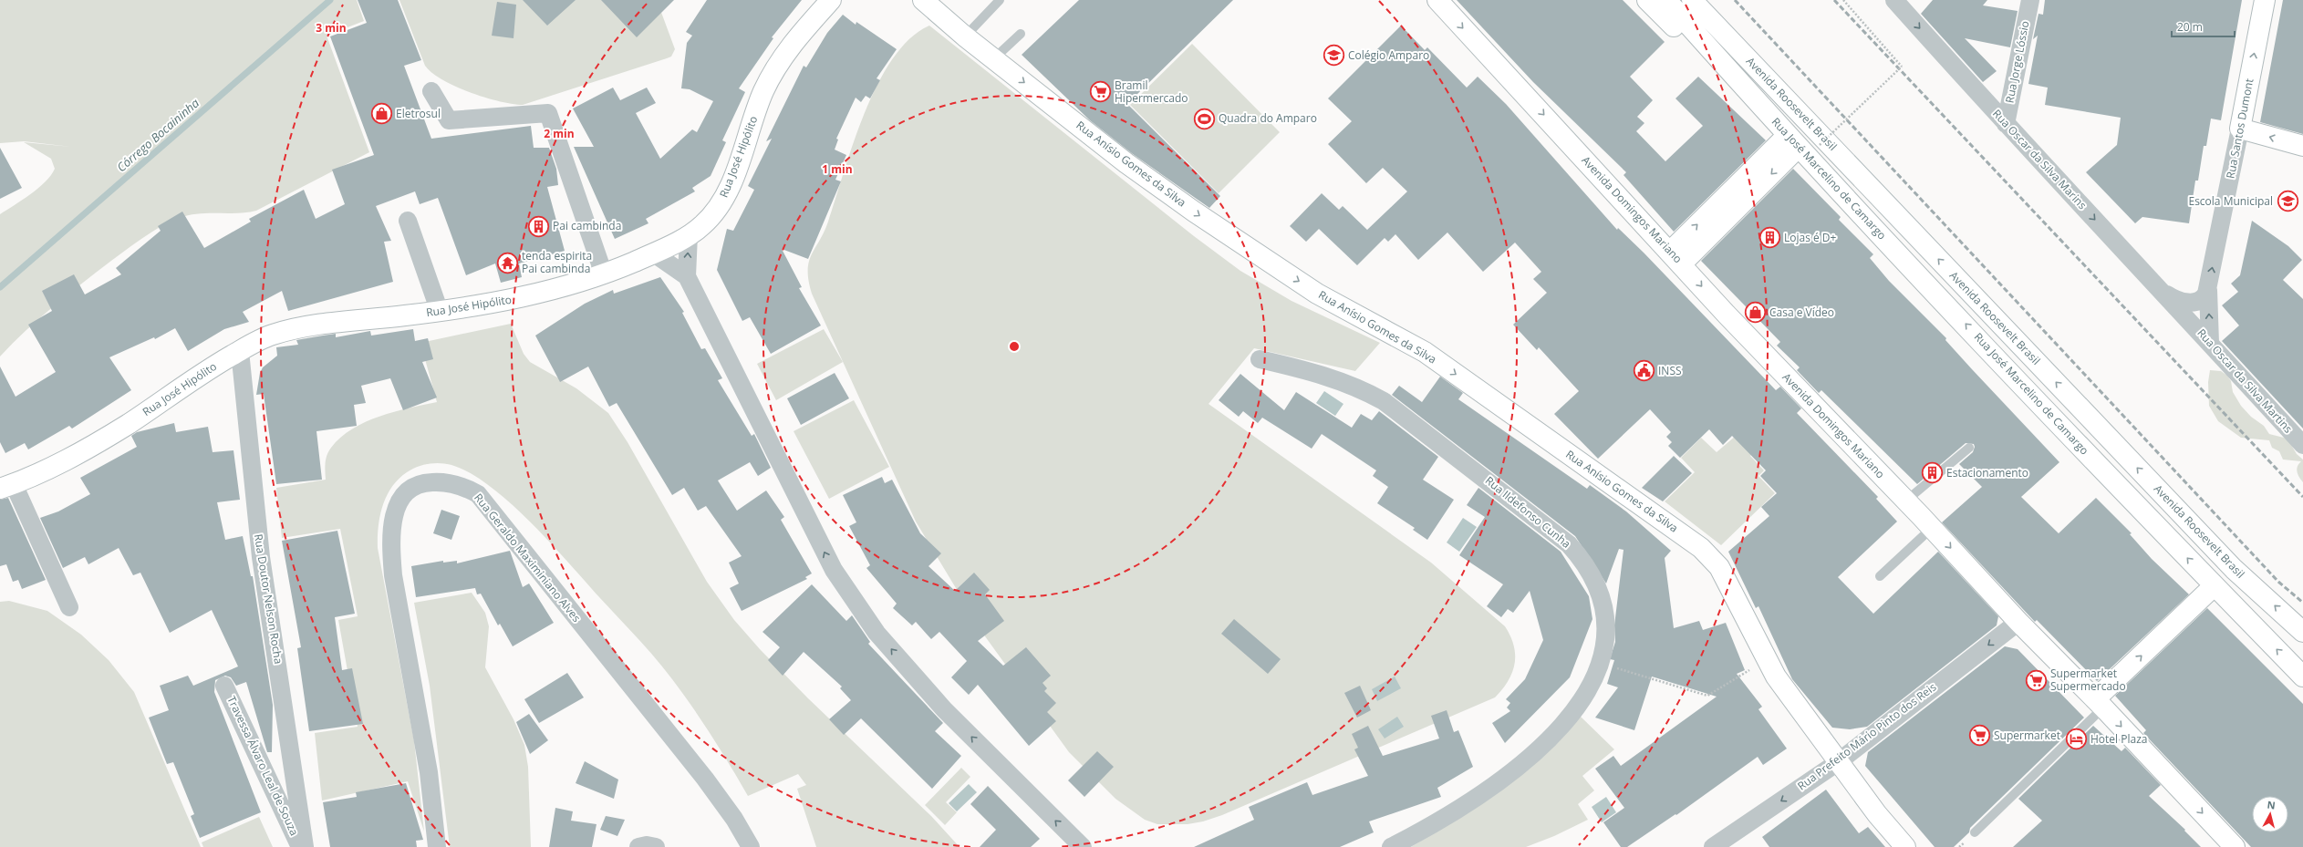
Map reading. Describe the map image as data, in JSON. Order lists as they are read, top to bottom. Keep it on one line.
{"streets":{"main road":["Avenida Roosevelt Brasil","Rua Santos Dumont","Rua José Hipólito","Rua Anísio Gomes da Silva","Rua José Marcelino de Camargo","Avenida Domingos Mariano"],"street":["Rua Jorge Lóssio","Rua Oscar da Silva Marins","Rua Oscar da Silva Martins","Rua Ildefonso Cunha","Rua Geraldo Maximiniano Alves","Rua Doutor Nelson Rocha","Rua Prefeito Mário Pinto dos Reis","Travessa Álvaro Leal de Souza"]},"crossings":[["Rua Jorge Lóssio","Rua Oscar da Silva Marins"],["Rua Santos Dumont","Rua Oscar da Silva Martins"],["Rua José Hipólito","Rua Doutor Nelson Rocha"],["Rua Oscar da Silva Marins","Rua Oscar da Silva Martins"],["Rua Anísio Gomes da Silva","Rua Prefeito Mário Pinto dos Reis"],["Avenida Domingos Mariano","Rua Prefeito Mário Pinto dos Reis"]],"one_way":["Avenida Roosevelt Brasil","Rua Santos Dumont","Rua Oscar da Silva Marins","Rua Anísio Gomes da Silva","Rua José Marcelino de Camargo","Avenida Domingos Mariano","Rua Prefeito Mário Pinto dos Reis"],"water":["Córrego Bocaininha"],"places":{"school or university":["Colégio Amparo","Escola Municipal"],"supermarket":["Bramil Hipermercado","Supermarket Supermercado","Supermarket"],"shop":["Eletrosul","Casa e Vídeo"],"sports":["Quadra do Amparo"],"building":["Pai cambinda","Lojas é D+","Estacionamento"],"temple":["tenda espirita Pai cambinda"],"public building":["INSS"],"hotel":["Hotel Plaza"]},"scale_bar":"20 m","north":"top","rings":["3 min","2 min","1 min"]}
